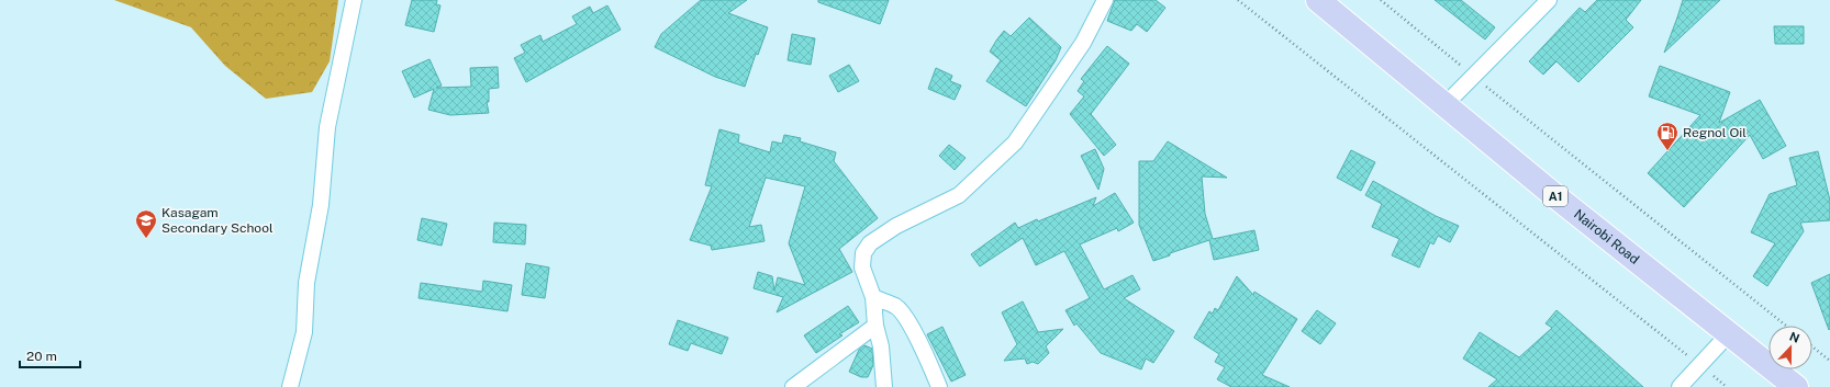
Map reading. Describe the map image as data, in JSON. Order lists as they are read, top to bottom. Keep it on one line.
{"streets":{"highway":["A1","Nairobi Road"]},"places":{"fuel station":["Regnol Oil"],"school or university":["Kasagam Secondary School"]},"scale_bar":"20 m","north":"top"}
